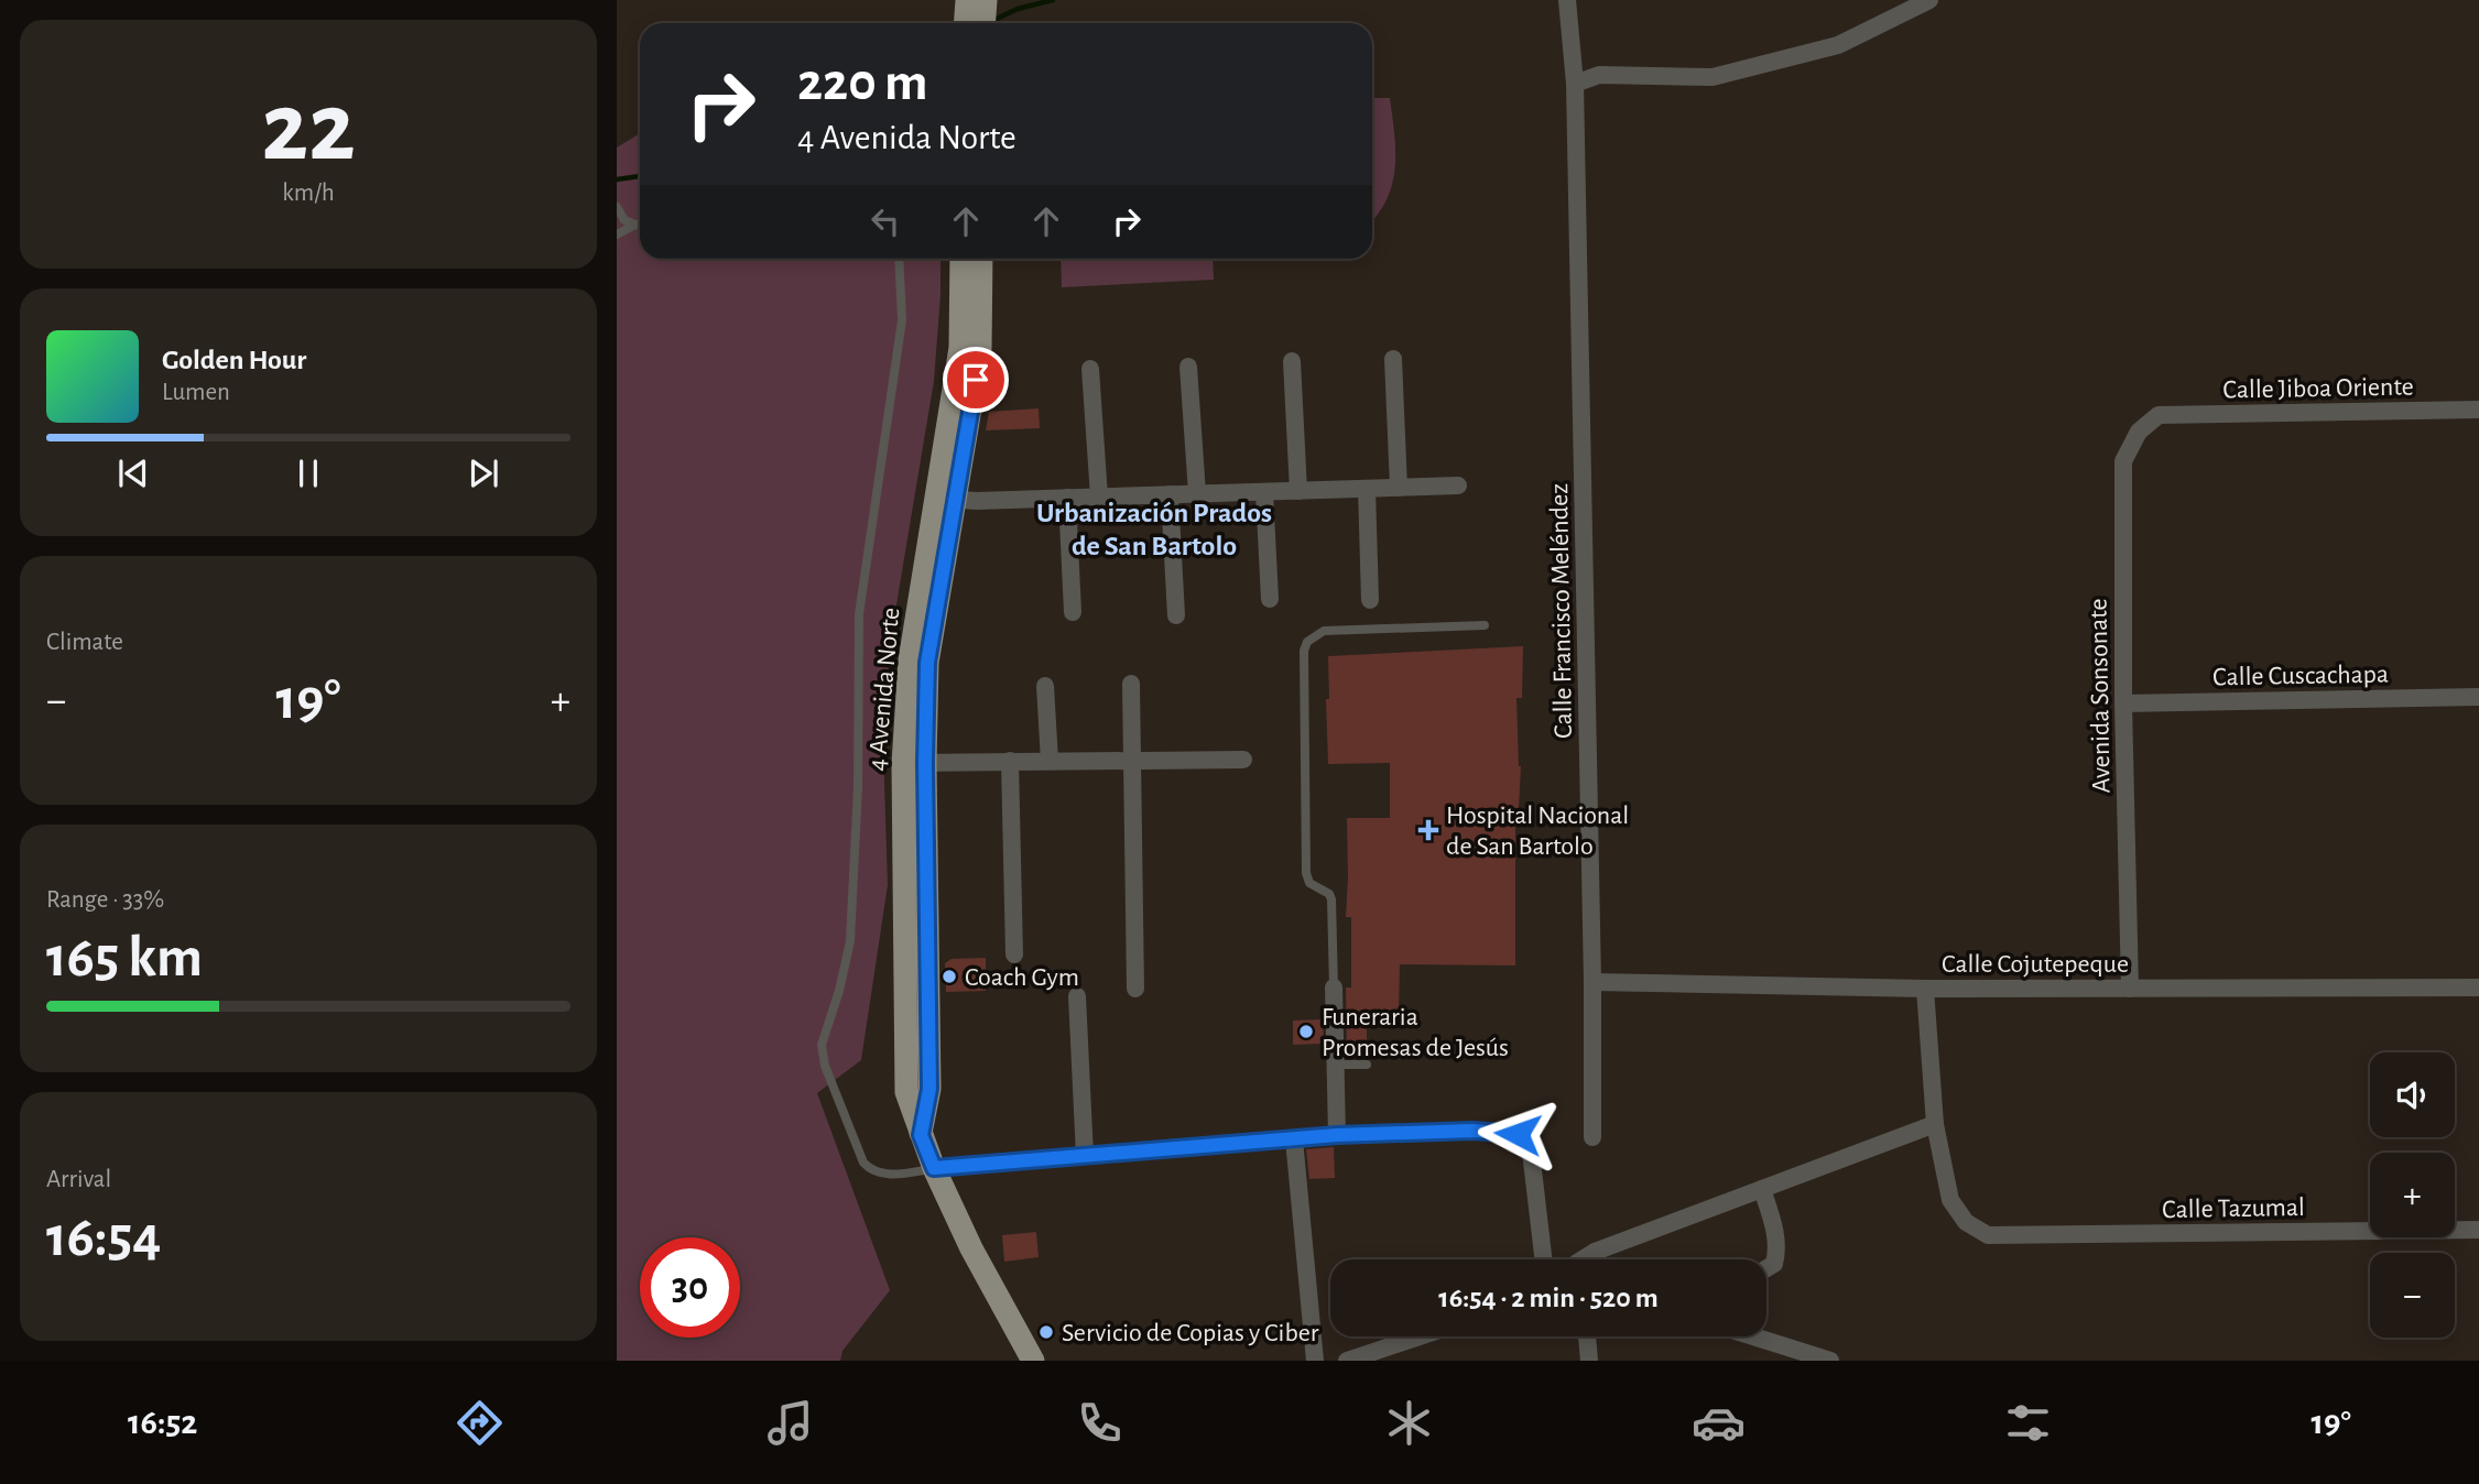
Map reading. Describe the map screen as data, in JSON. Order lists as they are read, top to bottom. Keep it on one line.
{"streets":{"main road":["4 Avenida Norte"],"street":["Calle Jiboa Oriente","Calle Francisco Meléndez","Calle Cuscachapa","Avenida Sonsonate","Calle Cojutepeque","Calle Tazumal"]},"crossings":[["Calle Jiboa Oriente","Avenida Sonsonate"],["Calle Francisco Meléndez","Calle Cojutepeque"],["Calle Cuscachapa","Avenida Sonsonate"],["Avenida Sonsonate","Calle Cojutepeque"]],"districts":["Urbanización Prados de San Bartolo"],"places":{"health":["Hospital Nacional de San Bartolo"],"other":["Coach Gym","Funeraria Promesas de Jesús","Servicio de Copias y Ciber"]},"page":{"tile":[["22","km/h"],"Climate",["Range · 33%","165 km"],["Arrival","16:54"]],"turn":["220 m","4 Avenida Norte"],"song":["Golden Hour","Lumen"],"heat":["−","19°","+"],"map_buttons":["+","−"],"limit":"30","trip":"16:54 · 2 min · 520 m","tabs":["16:52","19°"]}}
